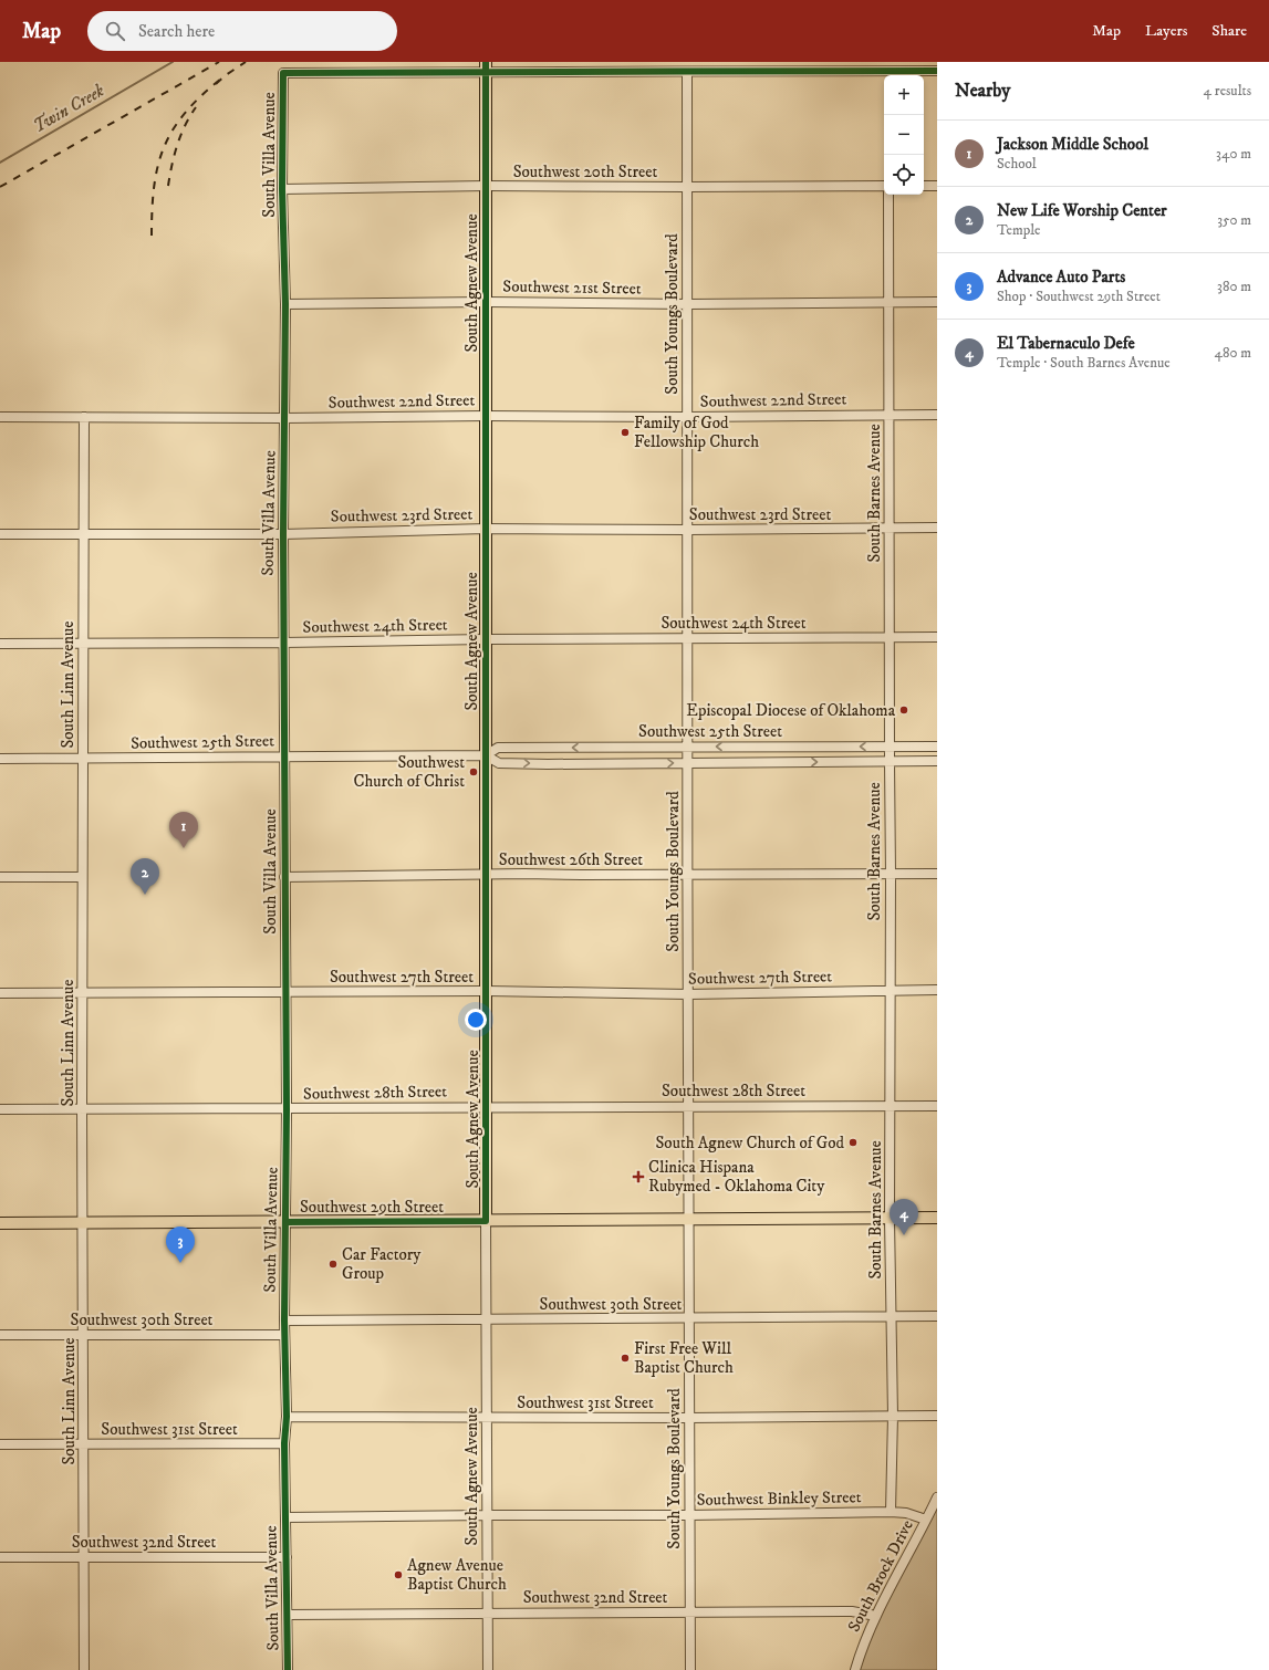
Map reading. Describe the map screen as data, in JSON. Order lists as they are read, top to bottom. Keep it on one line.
{"streets":{"main road":["South Agnew Avenue","Southwest 29th Street"],"street":["South Villa Avenue","Southwest 20th Street","Southwest 21st Street","South Youngs Boulevard","Southwest 22nd Street","South Barnes Avenue","Southwest 23rd Street","Southwest 24th Street","South Linn Avenue","Southwest 25th Street","Southwest 26th Street","Southwest 27th Street","Southwest 28th Street","Southwest 30th Street","Southwest 31st Street","Southwest Binkley Street","Southwest 32nd Street","South Brock Drive"]},"crossings":[["South Villa Avenue","Southwest 20th Street"],["South Villa Avenue","South Agnew Avenue"],["South Villa Avenue","Southwest 21st Street"],["South Villa Avenue","Southwest 22nd Street"],["South Villa Avenue","Southwest 23rd Street"],["South Villa Avenue","Southwest 24th Street"],["South Villa Avenue","Southwest 25th Street"],["South Villa Avenue","Southwest 26th Street"],["South Villa Avenue","Southwest 27th Street"],["South Villa Avenue","Southwest 28th Street"],["South Villa Avenue","Southwest 29th Street"],["South Villa Avenue","Southwest 30th Street"],["South Villa Avenue","Southwest 31st Street"],["South Villa Avenue","Southwest Binkley Street"],["South Villa Avenue","Southwest 32nd Street"],["Southwest 20th Street","South Agnew Avenue"],["Southwest 20th Street","South Youngs Boulevard"],["South Agnew Avenue","Southwest 21st Street"],["South Agnew Avenue","Southwest 22nd Street"],["South Agnew Avenue","Southwest 23rd Street"],["South Agnew Avenue","Southwest 24th Street"],["South Agnew Avenue","Southwest 25th Street"],["South Agnew Avenue","Southwest 26th Street"],["South Agnew Avenue","Southwest 27th Street"],["South Agnew Avenue","Southwest 28th Street"],["South Agnew Avenue","Southwest 29th Street"],["South Agnew Avenue","Southwest 30th Street"],["South Agnew Avenue","Southwest 31st Street"],["South Agnew Avenue","Southwest Binkley Street"],["South Agnew Avenue","Southwest 32nd Street"],["Southwest 21st Street","South Youngs Boulevard"],["Southwest 21st Street","South Barnes Avenue"],["South Youngs Boulevard","Southwest 22nd Street"],["South Youngs Boulevard","Southwest 23rd Street"],["South Youngs Boulevard","Southwest 24th Street"],["South Youngs Boulevard","Southwest 25th Street"],["South Youngs Boulevard","Southwest 26th Street"],["South Youngs Boulevard","Southwest 27th Street"],["South Youngs Boulevard","Southwest 28th Street"],["South Youngs Boulevard","Southwest 29th Street"],["South Youngs Boulevard","Southwest 30th Street"],["South Youngs Boulevard","Southwest 31st Street"],["South Youngs Boulevard","Southwest Binkley Street"],["South Youngs Boulevard","Southwest 32nd Street"],["Southwest 22nd Street","South Barnes Avenue"],["Southwest 22nd Street","South Linn Avenue"],["South Barnes Avenue","Southwest 23rd Street"],["South Barnes Avenue","Southwest 24th Street"],["South Barnes Avenue","Southwest 25th Street"],["South Barnes Avenue","Southwest 26th Street"],["South Barnes Avenue","Southwest 27th Street"],["South Barnes Avenue","Southwest 28th Street"],["South Barnes Avenue","Southwest 29th Street"],["South Barnes Avenue","Southwest 30th Street"],["South Barnes Avenue","Southwest 31st Street"],["South Barnes Avenue","Southwest Binkley Street"],["Southwest 23rd Street","South Linn Avenue"],["Southwest 24th Street","South Linn Avenue"],["South Linn Avenue","Southwest 25th Street"],["South Linn Avenue","Southwest 27th Street"],["South Linn Avenue","Southwest 28th Street"],["South Linn Avenue","Southwest 29th Street"],["South Linn Avenue","Southwest 30th Street"],["South Linn Avenue","Southwest 31st Street"],["South Linn Avenue","Southwest 32nd Street"],["Southwest Binkley Street","South Brock Drive"],["Southwest 32nd Street","South Brock Drive"]],"water":["Twin Creek"],"places":{"other":["Family of God Fellowship Church","Episcopal Diocese of Oklahoma","Southwest Church of Christ","South Agnew Church of God","Car Factory Group","First Free Will Baptist Church","Agnew Avenue Baptist Church"],"health":["Clinica Hispana Rubymed - Oklahoma City"]},"page":{"header":"Map","search":"Search here","nav":["Map","Layers","Share"],"heading":["Nearby","4 results"],"map_buttons":["+","−"],"list":[{"mark":"1","name":"Jackson Middle School","note":"School","value":"340 m"},{"mark":"2","name":"New Life Worship Center","note":"Temple","value":"350 m"},{"mark":"3","name":"Advance Auto Parts","note":"Shop · Southwest 29th Street","value":"380 m"},{"mark":"4","name":"El Tabernaculo Defe","note":"Temple · South Barnes Avenue","value":"480 m"}],"pins":["1","2","4","3"]}}
